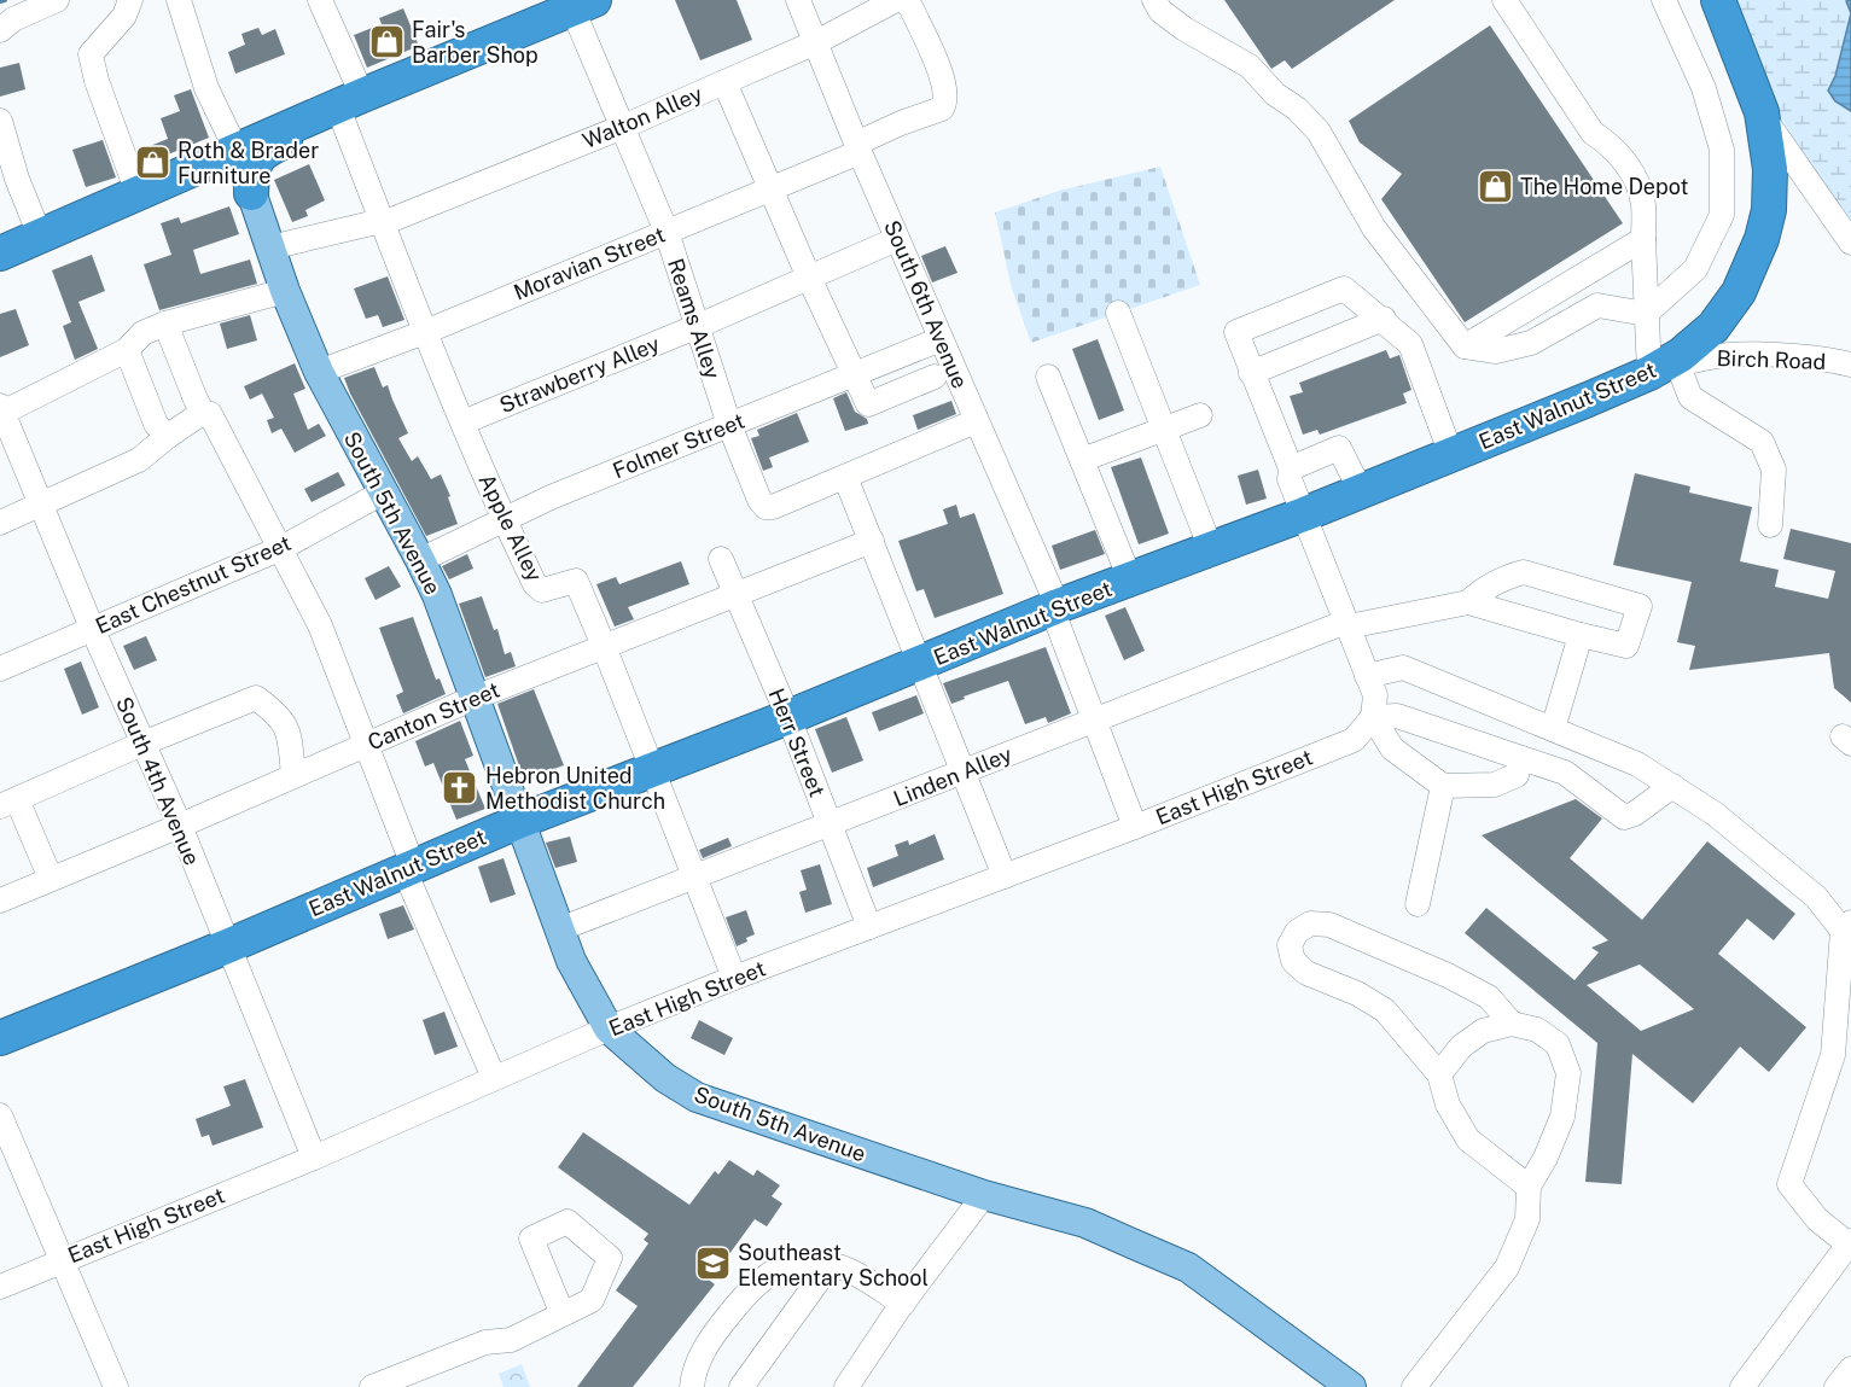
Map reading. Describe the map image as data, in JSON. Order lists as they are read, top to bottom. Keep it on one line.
{"streets":{"highway":["East Walnut Street"],"main road":["South 5th Avenue"],"street":["Walton Alley","Moravian Street","South 6th Avenue","Reams Alley","Birch Road","Strawberry Alley","Folmer Street","Apple Alley","East Chestnut Street","Canton Street","Herr Street","Linden Alley","South 4th Avenue","East High Street"]},"crossings":[["Walton Alley","South 6th Avenue"],["Walton Alley","Reams Alley"],["Walton Alley","South 5th Avenue"],["Walton Alley","Apple Alley"],["Moravian Street","South 6th Avenue"],["Moravian Street","Reams Alley"],["Moravian Street","South 5th Avenue"],["Moravian Street","Apple Alley"],["South 6th Avenue","Strawberry Alley"],["South 6th Avenue","East Walnut Street"],["South 6th Avenue","Folmer Street"],["South 6th Avenue","Linden Alley"],["South 6th Avenue","East High Street"],["Reams Alley","Strawberry Alley"],["Reams Alley","Folmer Street"],["Birch Road","East Walnut Street"],["Strawberry Alley","Apple Alley"],["East Walnut Street","South 5th Avenue"],["East Walnut Street","Apple Alley"],["East Walnut Street","Herr Street"],["East Walnut Street","South 4th Avenue"],["Folmer Street","South 5th Avenue"],["Folmer Street","Apple Alley"],["South 5th Avenue","East Chestnut Street"],["South 5th Avenue","Canton Street"],["South 5th Avenue","Linden Alley"],["South 5th Avenue","East High Street"],["Apple Alley","Canton Street"],["Apple Alley","Linden Alley"],["Apple Alley","East High Street"],["East Chestnut Street","South 4th Avenue"],["Canton Street","Herr Street"],["Canton Street","South 4th Avenue"],["Herr Street","Linden Alley"],["Herr Street","East High Street"],["South 4th Avenue","East High Street"]],"places":{"shop":["Fair's Barber Shop","Roth & Brader Furniture","The Home Depot"],"church":["Hebron United Methodist Church"],"school or university":["Southeast Elementary School"]}}
